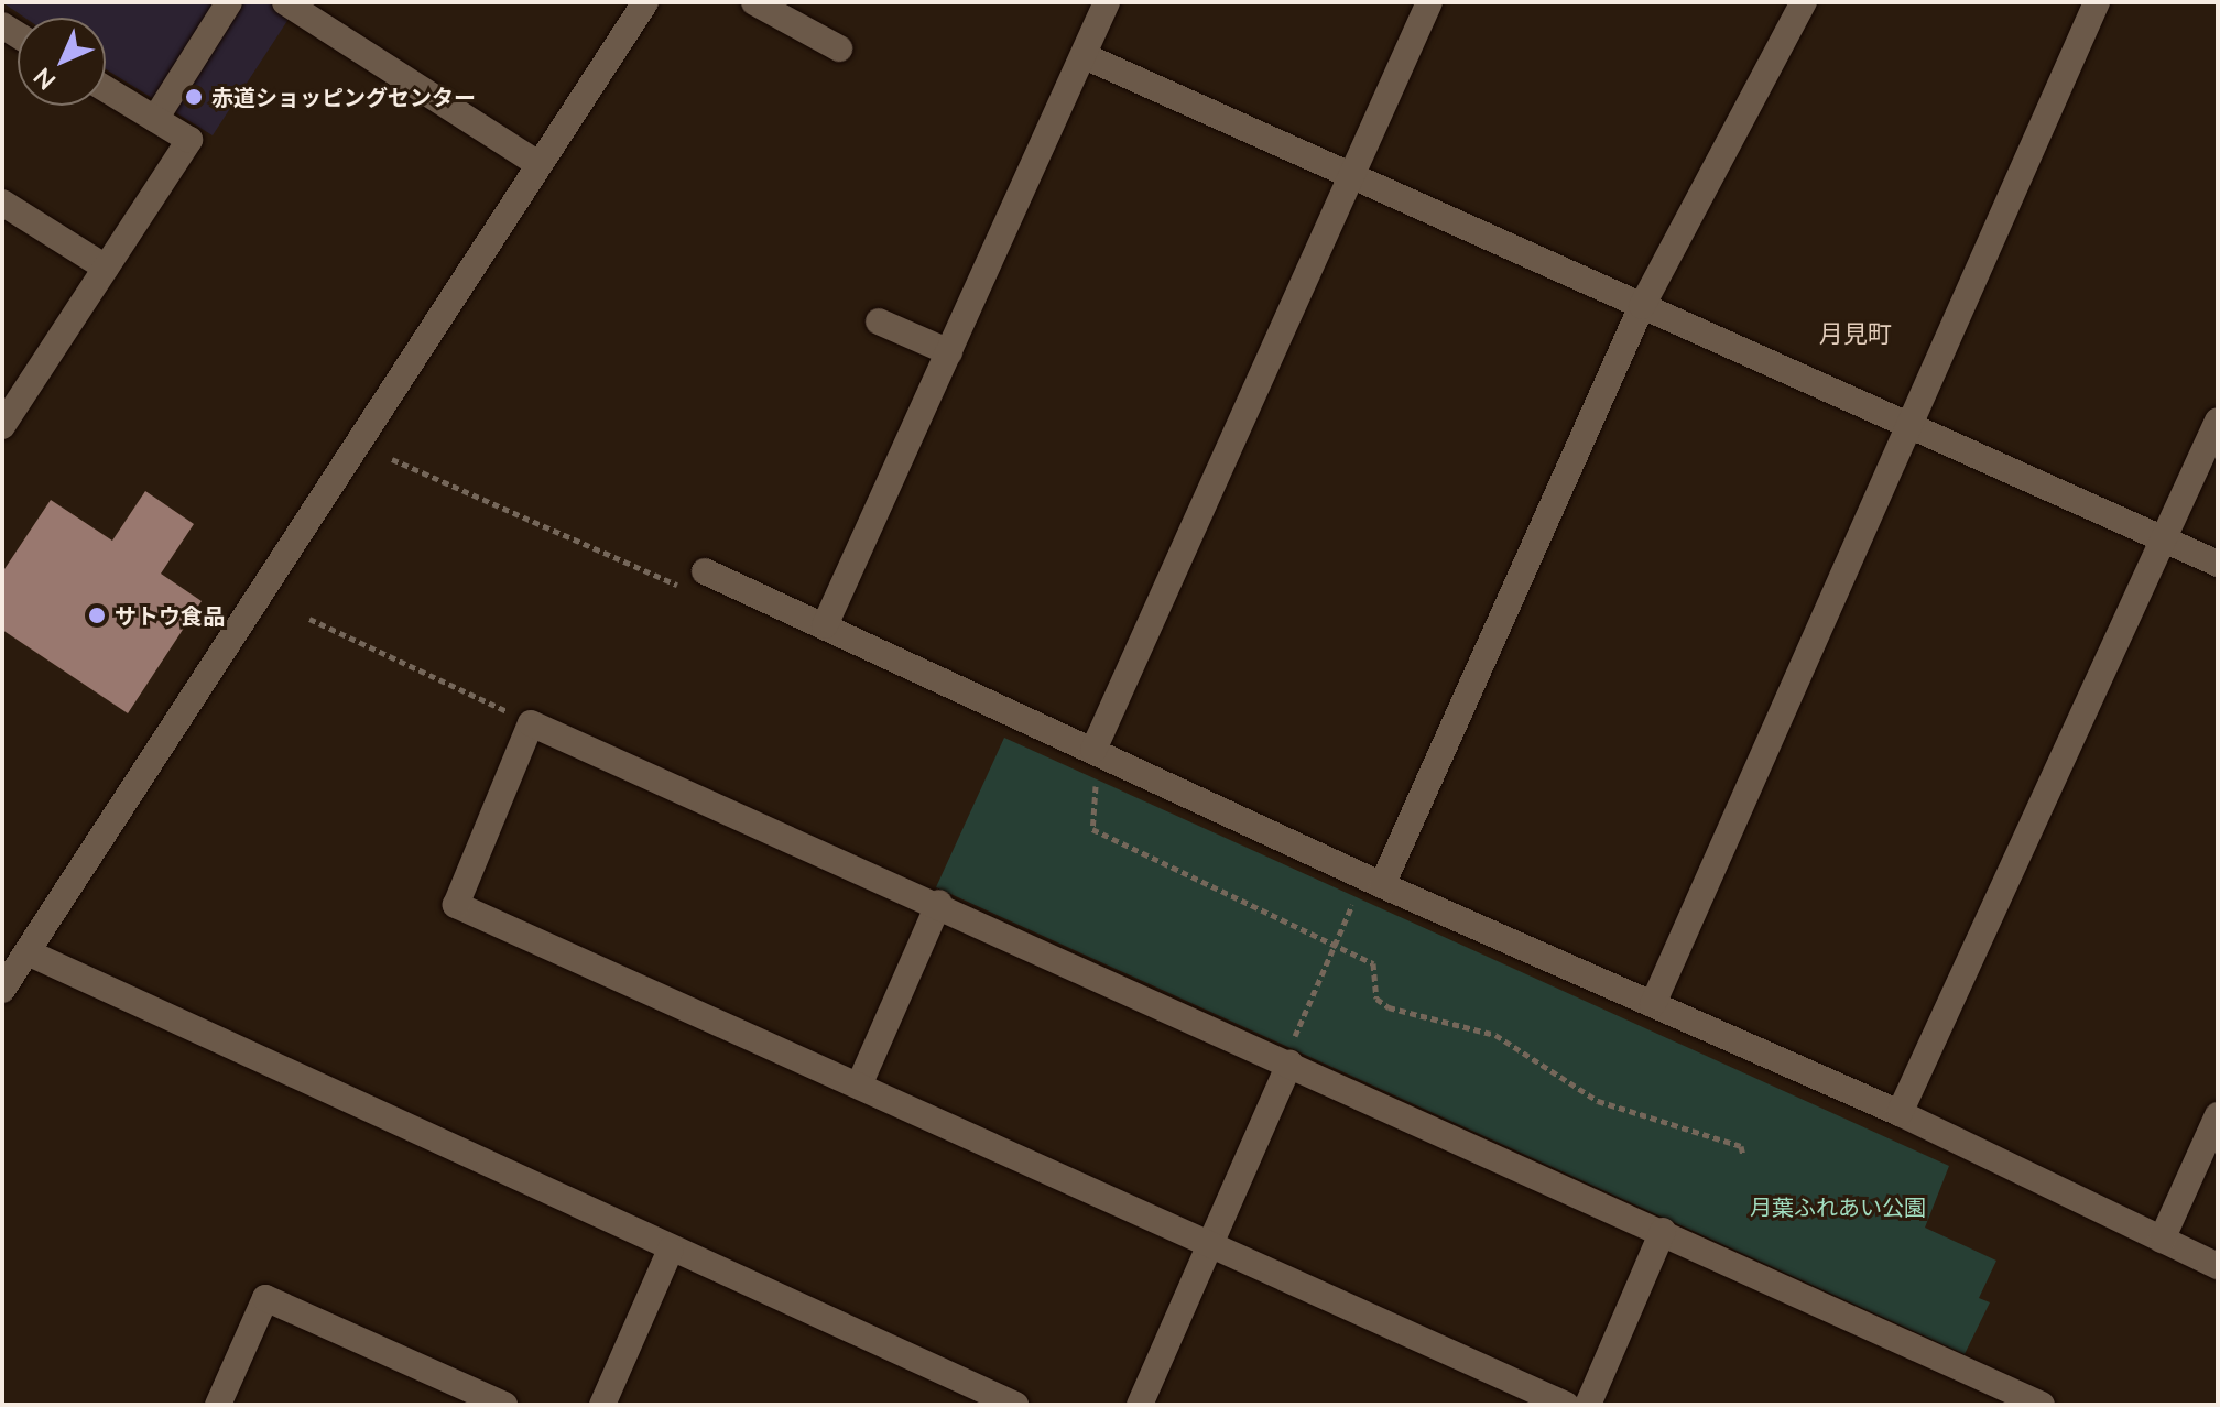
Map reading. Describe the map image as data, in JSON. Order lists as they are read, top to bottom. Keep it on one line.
{"districts":["月見町"],"parks":["月葉ふれあい公園"],"places":["赤道ショッピングセンター","サトウ食品"],"north":"bottom left"}
